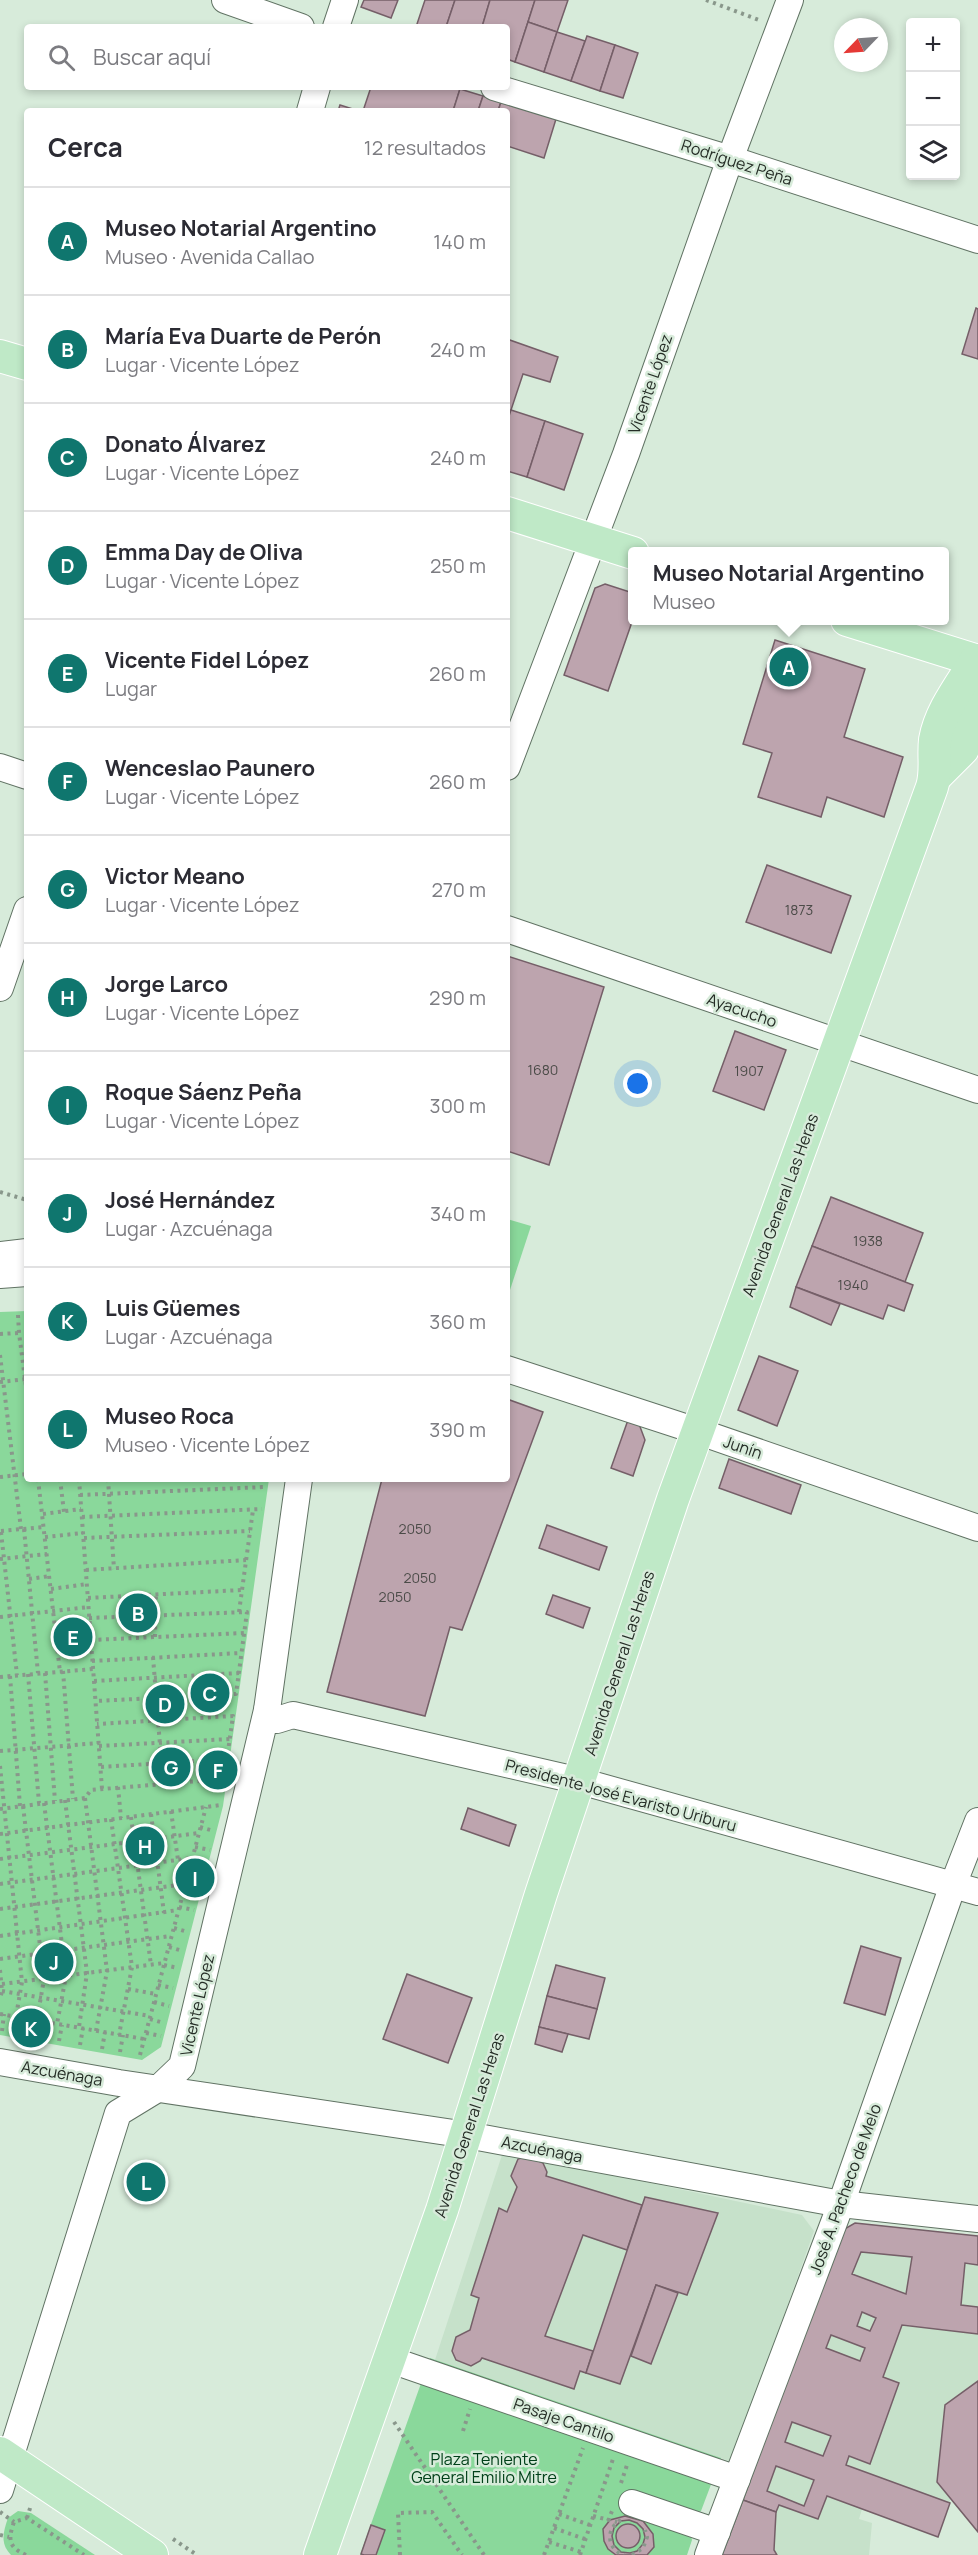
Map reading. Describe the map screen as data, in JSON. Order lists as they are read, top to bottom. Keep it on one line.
{"streets":{"main road":["Avenida General Las Heras"],"street":["Rodríguez Peña","Vicente López","Ayacucho","Junín","Presidente José Evaristo Uriburu","Azcuénaga","José A. Pacheco de Melo","Pasaje Cantilo"]},"crossings":[["Rodríguez Peña","Vicente López"],["Vicente López","Presidente José Evaristo Uriburu"],["Vicente López","Azcuénaga"],["Ayacucho","Avenida General Las Heras"],["Avenida General Las Heras","Junín"],["Avenida General Las Heras","Presidente José Evaristo Uriburu"],["Avenida General Las Heras","Azcuénaga"],["Avenida General Las Heras","Pasaje Cantilo"],["Presidente José Evaristo Uriburu","José A. Pacheco de Melo"],["Azcuénaga","José A. Pacheco de Melo"],["José A. Pacheco de Melo","Pasaje Cantilo"]],"parks":["Plaza Teniente General Emilio Mitre"],"house_numbers":["1873","1680","1907","1938","1940","2050","2050","2050"],"north":"bottom left","page":{"map_buttons":["+","−"],"search":"Buscar aquí","heading":["Cerca","12 resultados"],"list":[{"mark":"A","name":"Museo Notarial Argentino","note":"Museo · Avenida Callao","value":"140 m"},{"mark":"B","name":"María Eva Duarte de Perón","note":"Lugar · Vicente López","value":"240 m"},{"mark":"C","name":"Donato Álvarez","note":"Lugar · Vicente López","value":"240 m"},{"mark":"D","name":"Emma Day de Oliva","note":"Lugar · Vicente López","value":"250 m"},{"mark":"E","name":"Vicente Fidel López","note":"Lugar","value":"260 m"},{"mark":"F","name":"Wenceslao Paunero","note":"Lugar · Vicente López","value":"260 m"},{"mark":"G","name":"Victor Meano","note":"Lugar · Vicente López","value":"270 m"},{"mark":"H","name":"Jorge Larco","note":"Lugar · Vicente López","value":"290 m"},{"mark":"I","name":"Roque Sáenz Peña","note":"Lugar · Vicente López","value":"300 m"},{"mark":"J","name":"José Hernández","note":"Lugar · Azcuénaga","value":"340 m"},{"mark":"K","name":"Luis Güemes","note":"Lugar · Azcuénaga","value":"360 m"},{"mark":"L","name":"Museo Roca","note":"Museo · Vicente López","value":"390 m"}],"popup":["Museo Notarial Argentino","Museo"],"pins":["A","B","E","C","D","G","F","H","I","J","K","L"]}}
